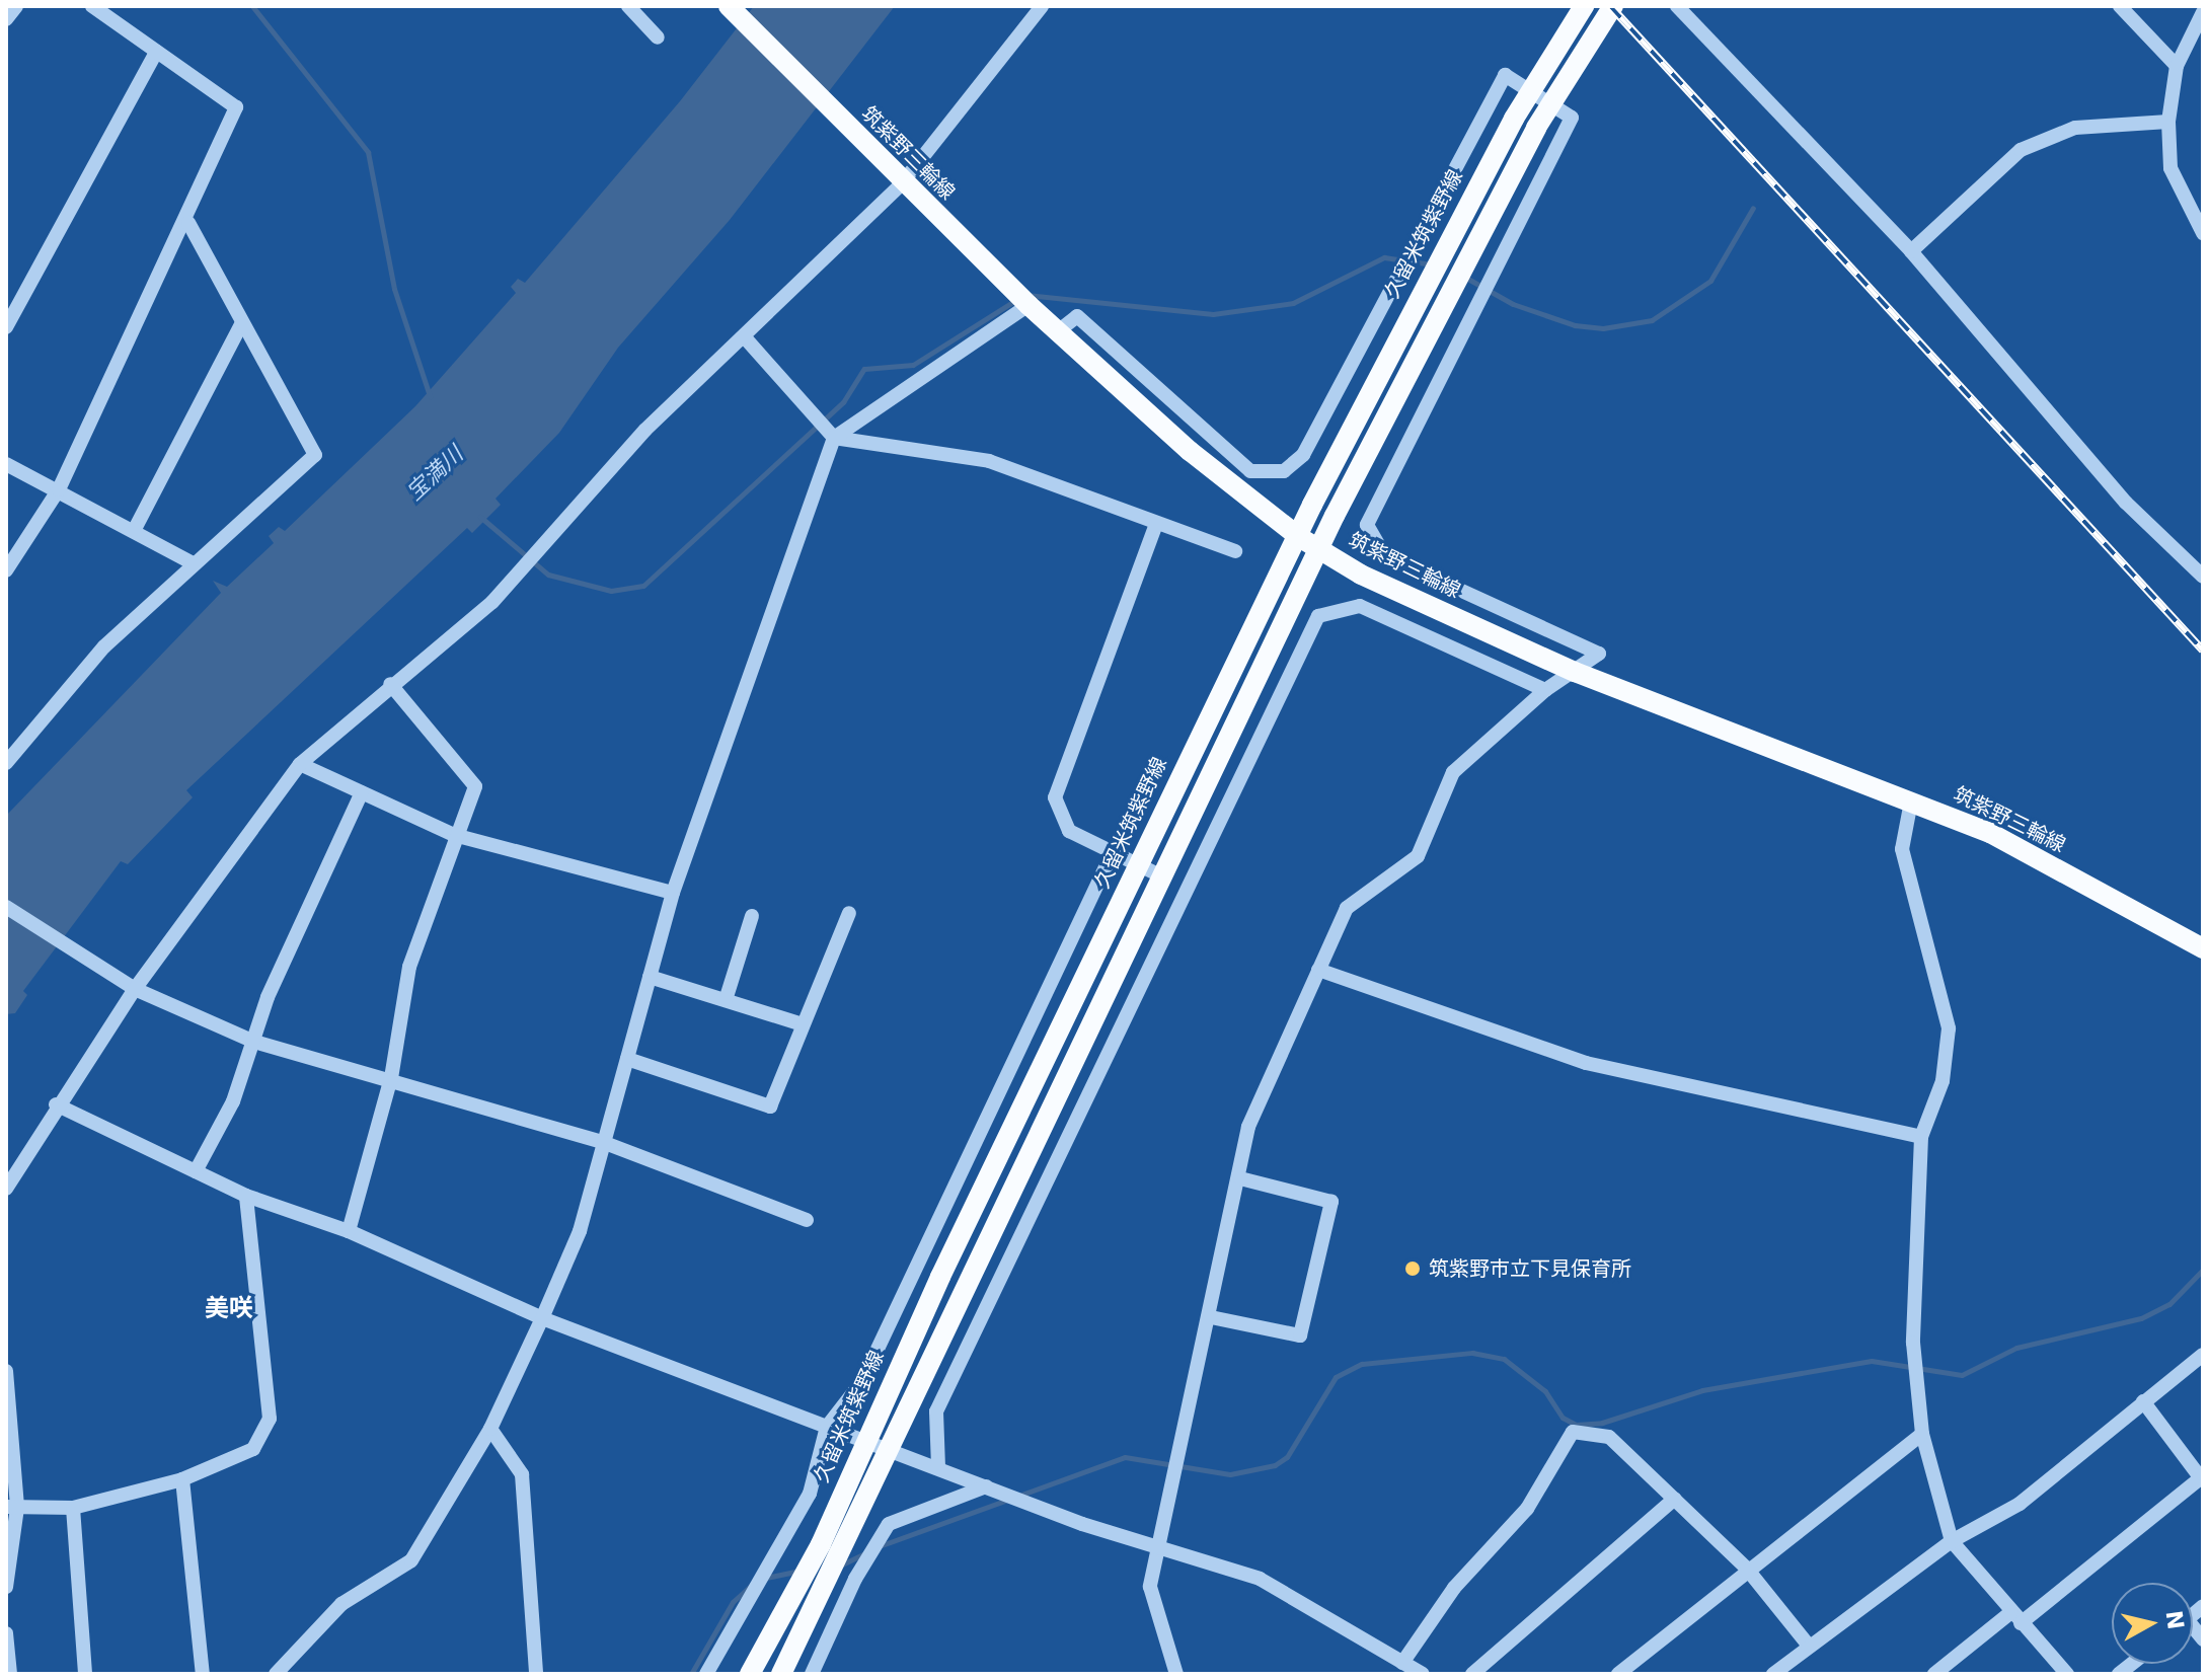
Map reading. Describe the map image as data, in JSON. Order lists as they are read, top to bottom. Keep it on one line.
{"streets":{"main road":["筑紫野三輪線","久留米筑紫野線"]},"crossings":[["筑紫野三輪線","久留米筑紫野線"]],"districts":["美咲"],"water":["宝満川"],"places":["筑紫野市立下見保育所"],"north":"right"}
